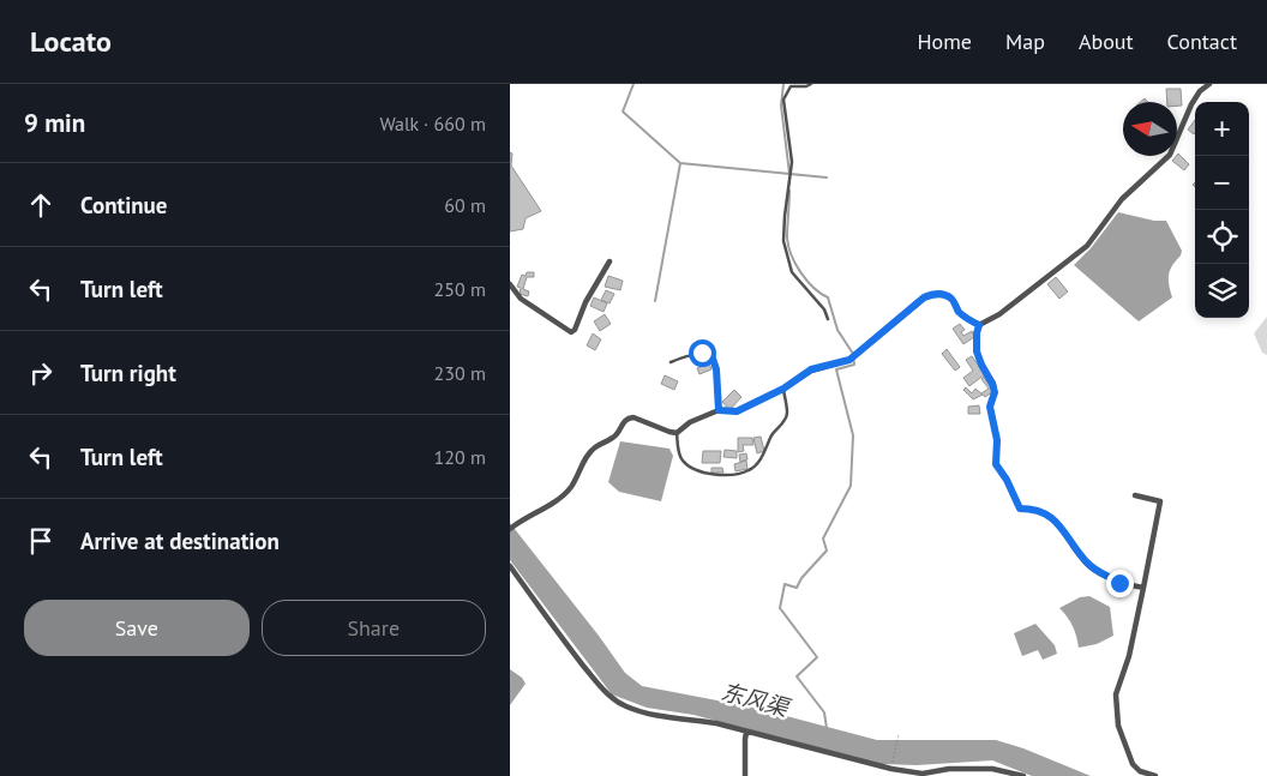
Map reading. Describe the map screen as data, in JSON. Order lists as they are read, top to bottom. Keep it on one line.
{"water":["东风渠"],"north":"left","page":{"header":"Locato","nav":["Home","Map","About","Contact"],"heading":["9 min","Walk · 660 m"],"map_buttons":["+","−"],"list":[["Continue","60 m"],["Turn left","250 m"],["Turn right","230 m"],["Turn left","120 m"],"Arrive at destination"],"buttons":["Save","Share"]}}
